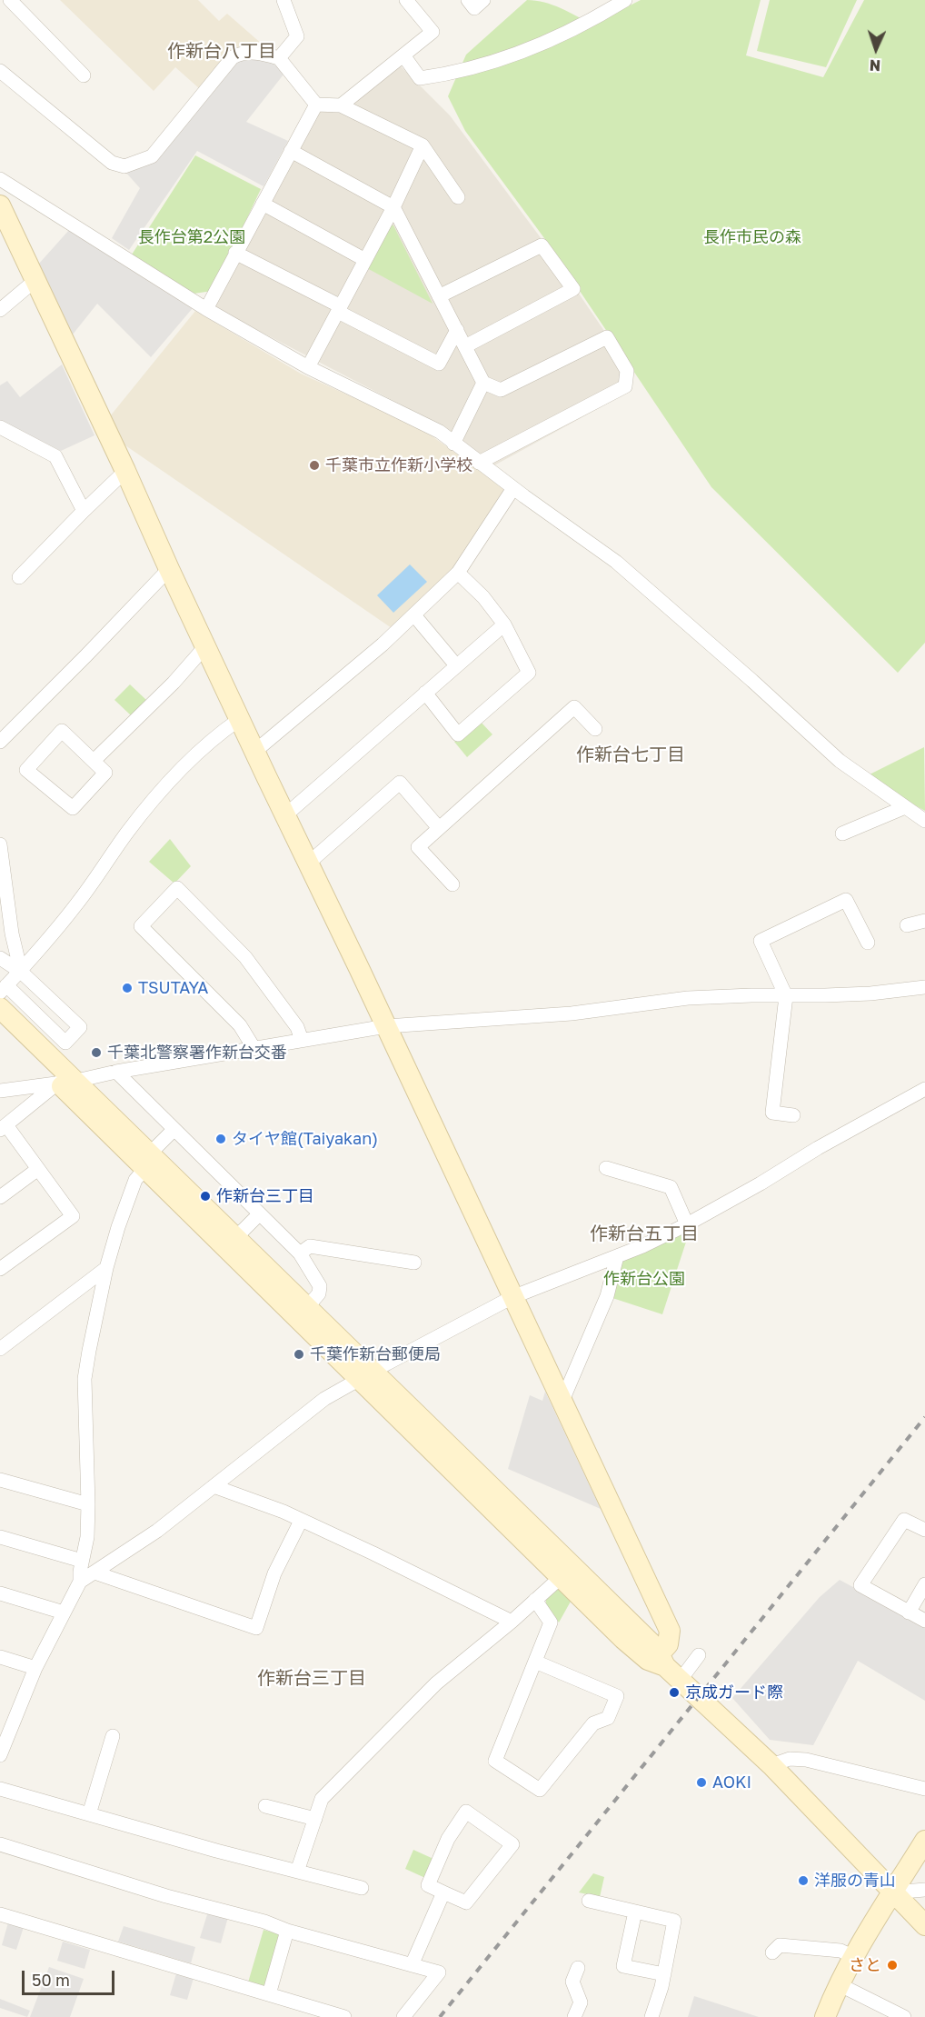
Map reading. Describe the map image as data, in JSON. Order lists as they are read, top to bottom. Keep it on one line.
{"districts":["作新台八丁目","作新台七丁目","作新台五丁目","作新台三丁目"],"parks":["長作台第2公園","長作市民の森","作新台公園"],"places":["千葉市立作新小学校","TSUTAYA","千葉北警察署作新台交番","タイヤ館(Taiyakan)","作新台三丁目","千葉作新台郵便局","京成ガード際","AOKI","洋服の青山","さと"],"scale_bar":"50 m","north":"bottom"}
